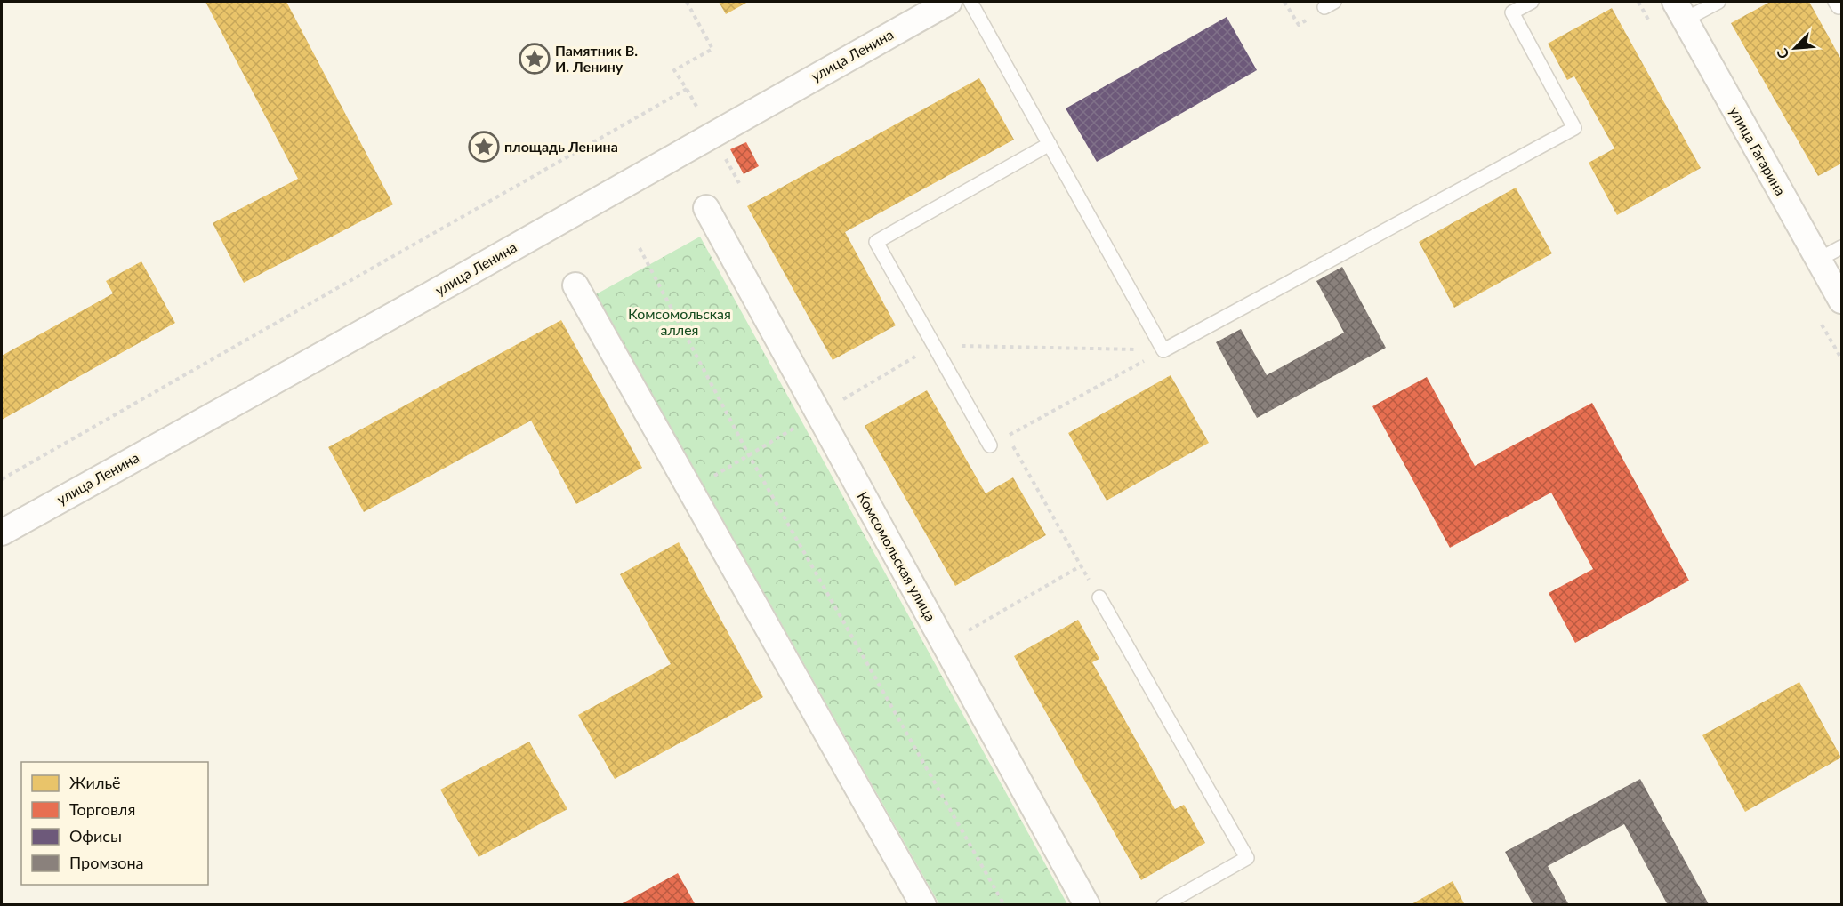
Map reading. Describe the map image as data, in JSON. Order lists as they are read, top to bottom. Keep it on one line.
{"streets":{"street":["улица Ленина","улица Гагарина","Комсомольская улица"]},"parks":["Комсомольская аллея"],"places":{"place":["Памятник В. И. Ленину","площадь Ленина"]},"legend":["Жильё","Торговля","Офисы","Промзона"],"north":"bottom left"}
